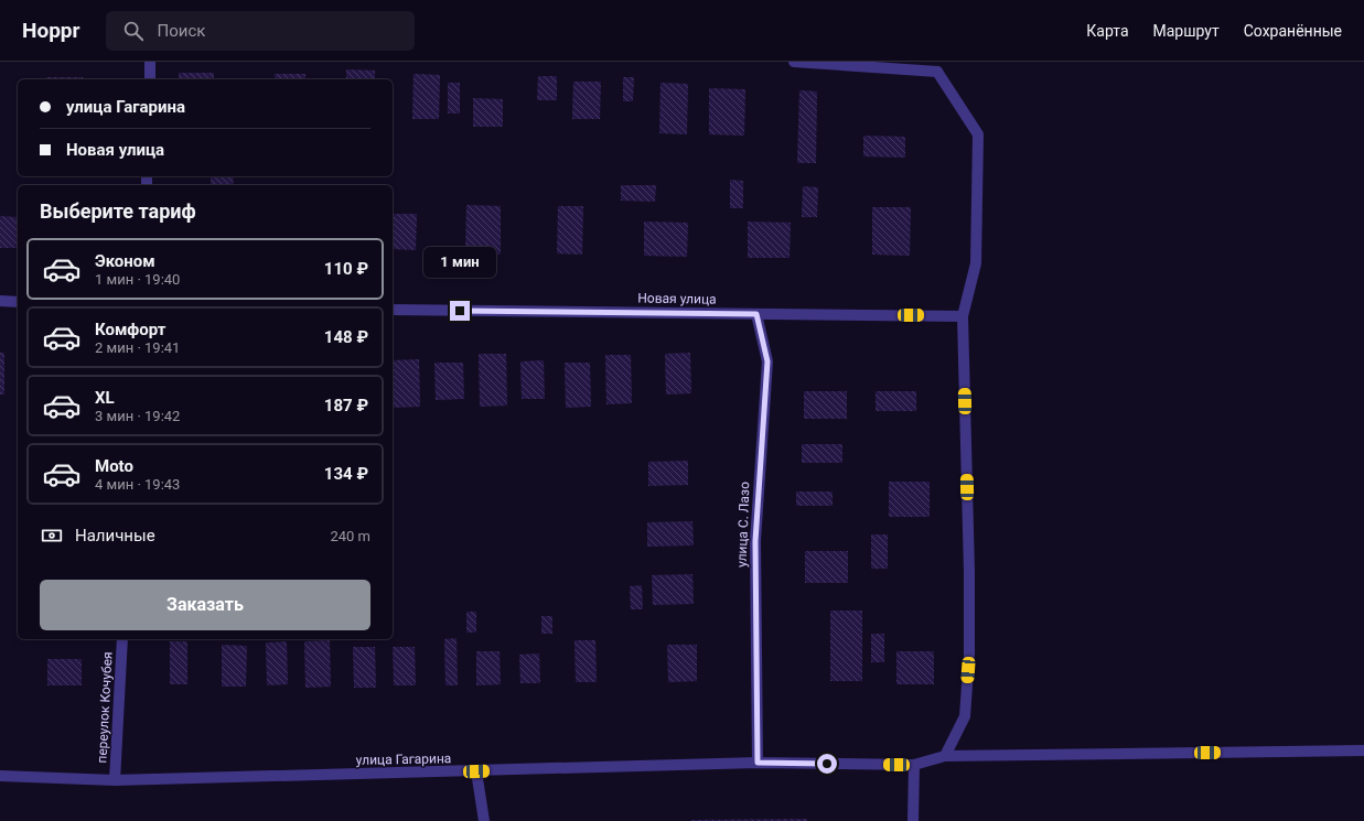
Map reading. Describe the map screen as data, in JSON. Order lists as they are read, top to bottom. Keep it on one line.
{"streets":{"street":["Новая улица","улица С. Лазо","переулок Кочубея","улица Гагарина"]},"crossings":[["Новая улица","улица С. Лазо"],["улица С. Лазо","улица Гагарина"],["переулок Кочубея","улица Гагарина"]],"page":{"header":"Hoppr","search":"Поиск","nav":["Карта","Маршрут","Сохранённые"],"banner":["улица Гагарина","Новая улица"],"heading":"Выберите тариф","list":[{"name":"Эконом","note":"1 мин · 19:40","value":"110 ₽"},{"name":"Комфорт","note":"2 мин · 19:41","value":"148 ₽"},{"name":"XL","note":"3 мин · 19:42","value":"187 ₽"},{"name":"Moto","note":"4 мин · 19:43","value":"134 ₽"}],"bubble":"1 мин","pay":["Наличные","240 m"],"buttons":"Заказать"}}
